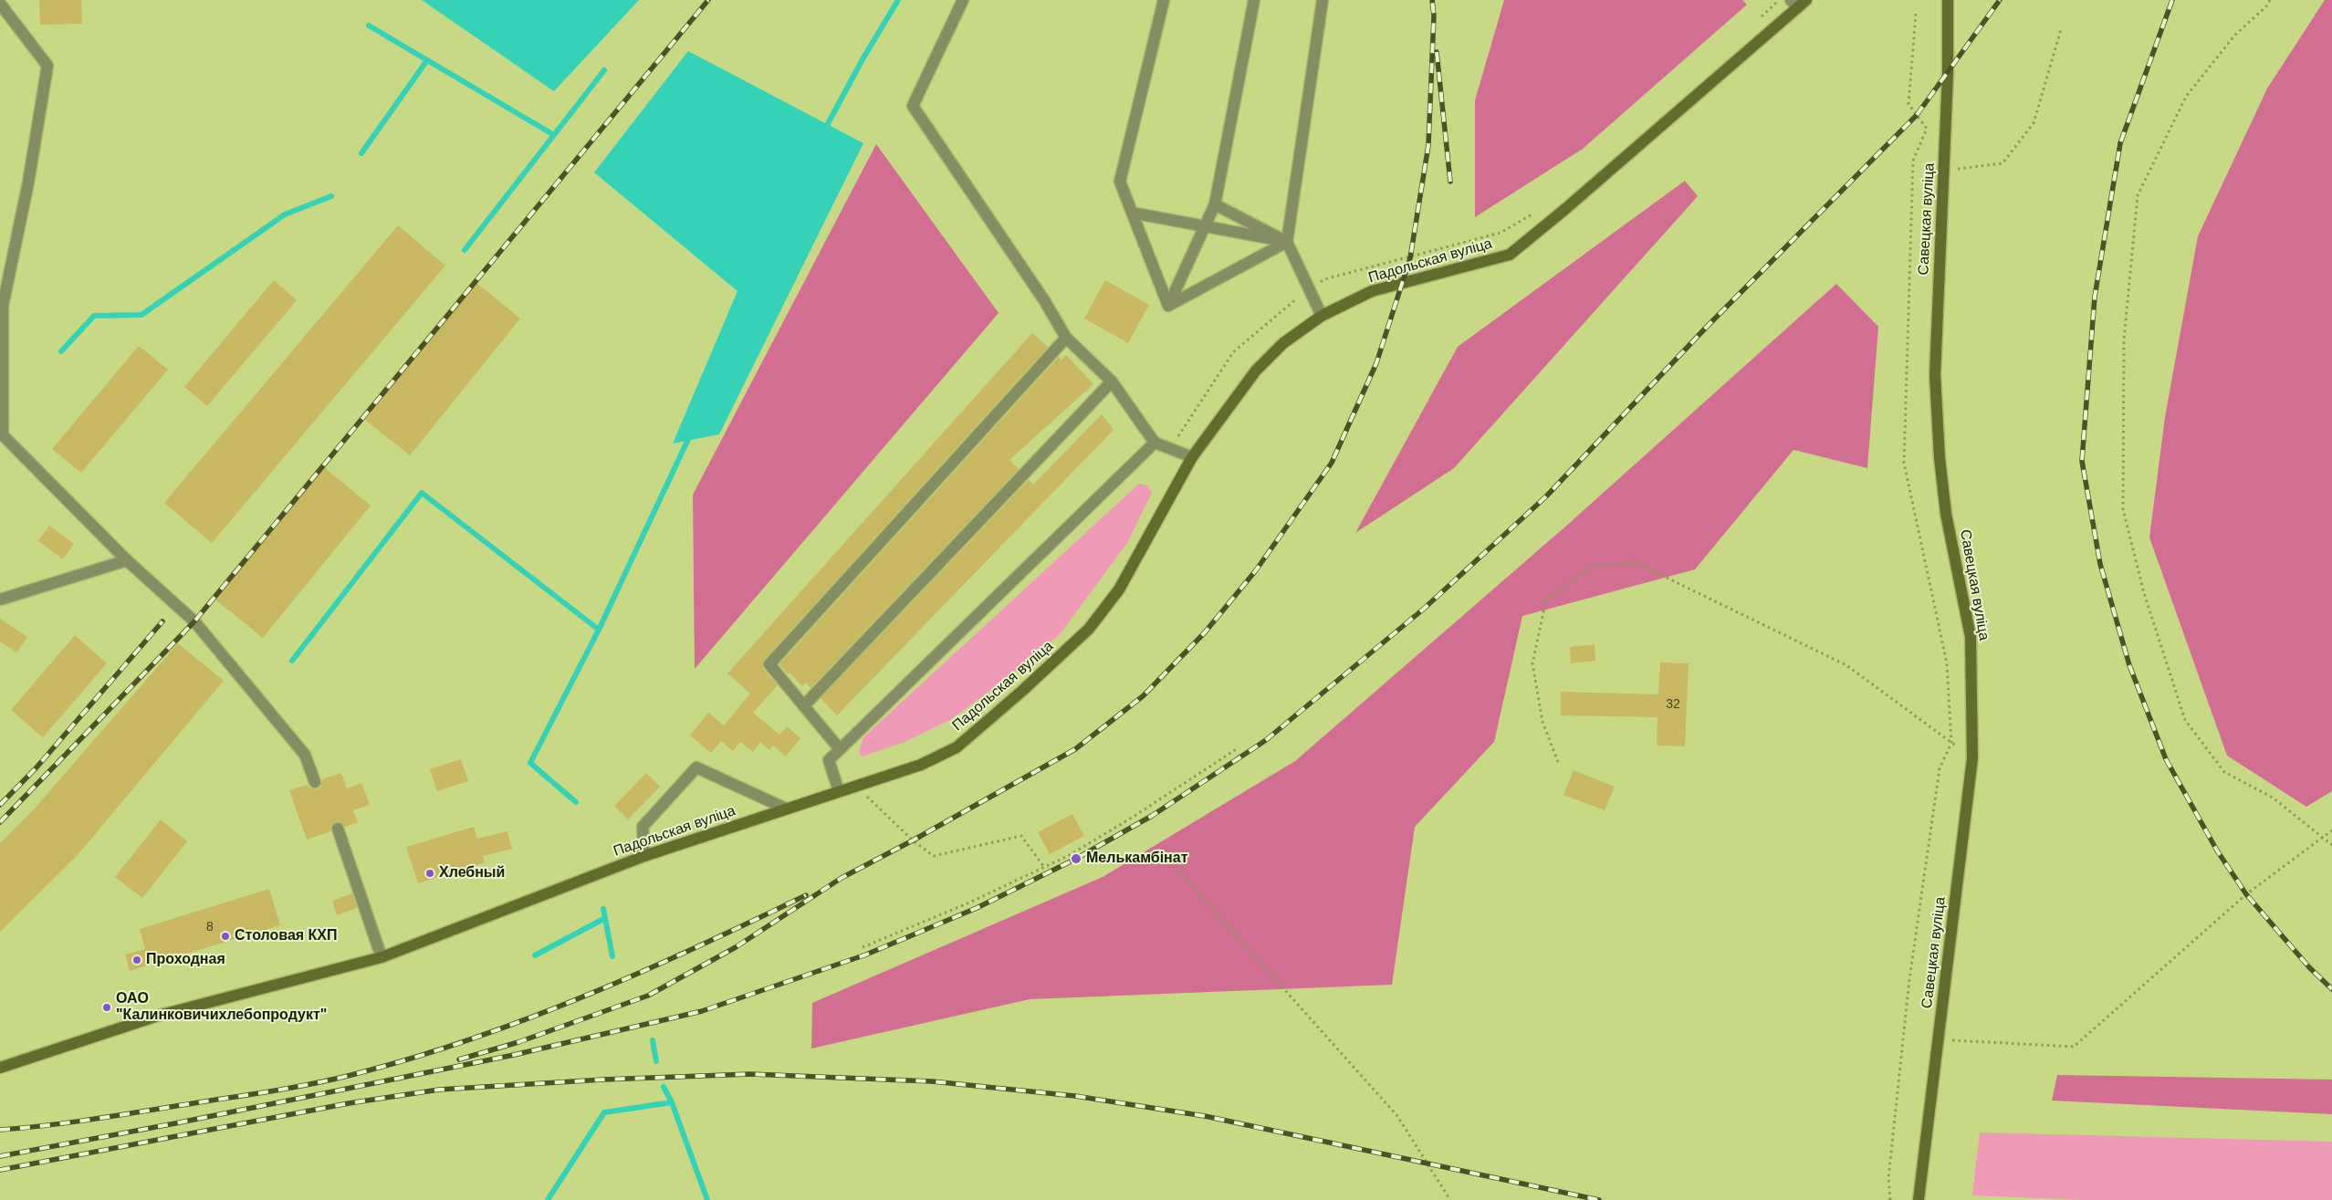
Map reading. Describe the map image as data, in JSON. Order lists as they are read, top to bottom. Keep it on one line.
{"streets":{"main road":["Савецкая вуліца","Падольская вуліца"]},"places":["Мелькамбінат","Хлебный","Столовая КХП","Проходная","ОАО \"Калинковичихлебопродукт\""],"house_numbers":["32","8"]}
